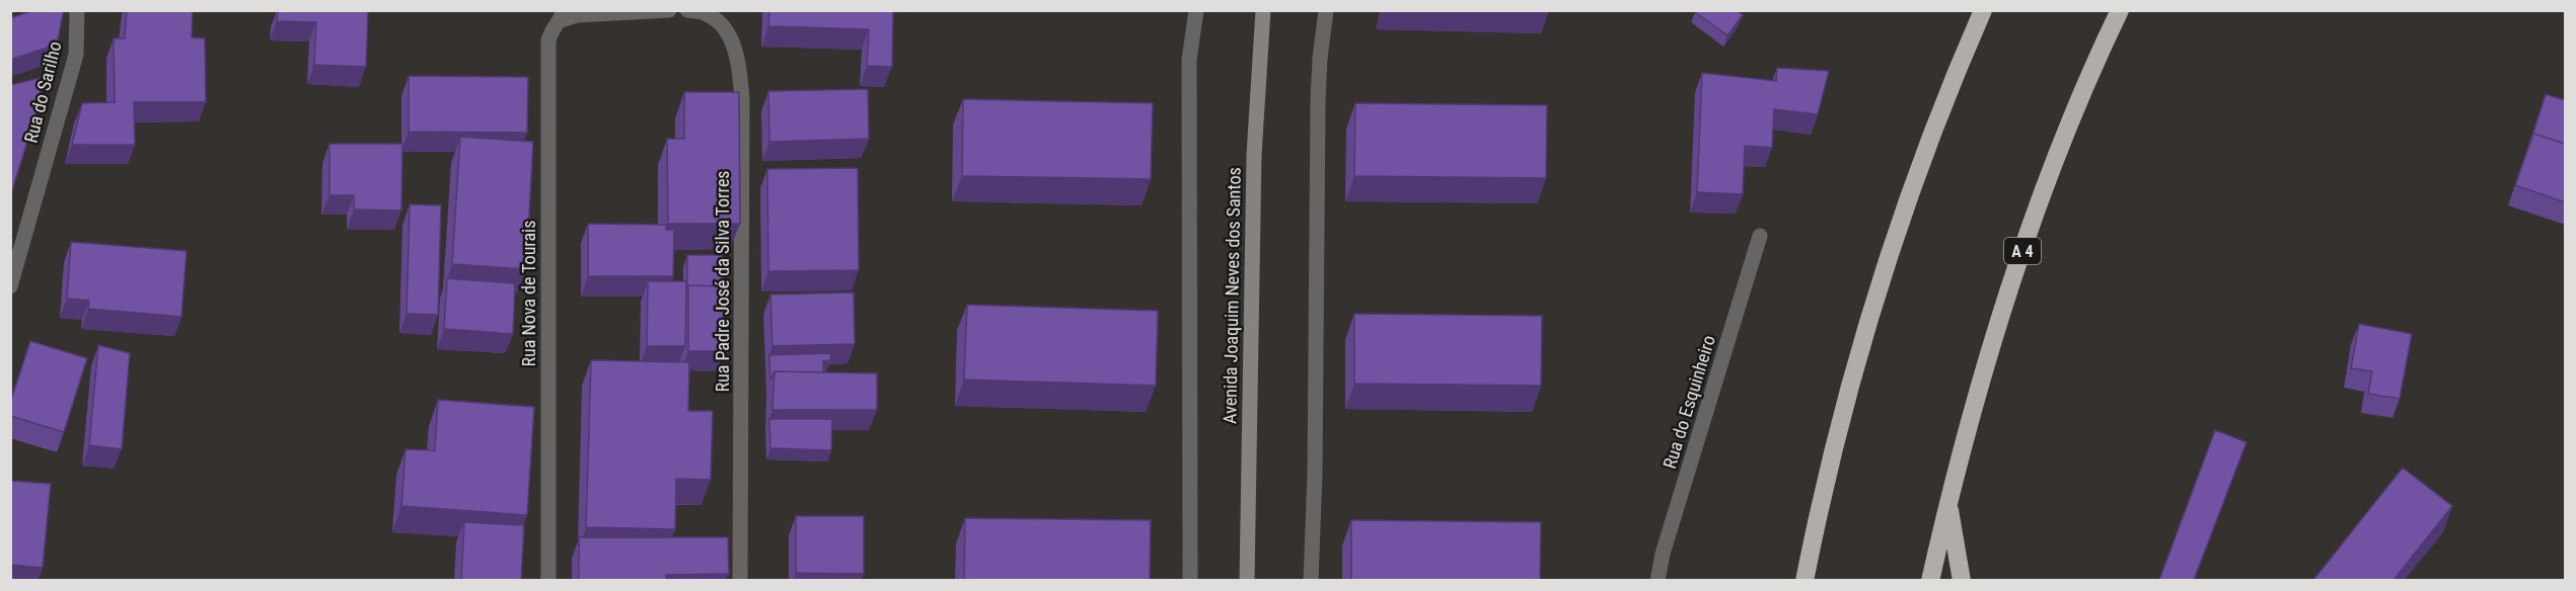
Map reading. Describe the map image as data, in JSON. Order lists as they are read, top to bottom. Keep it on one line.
{"streets":{"highway":["A 4"],"street":["Rua do Sarilho","Rua Padre José da Silva Torres","Rua Nova de Tourais","Avenida Joaquim Neves dos Santos","Rua do Esquinheiro"]}}
